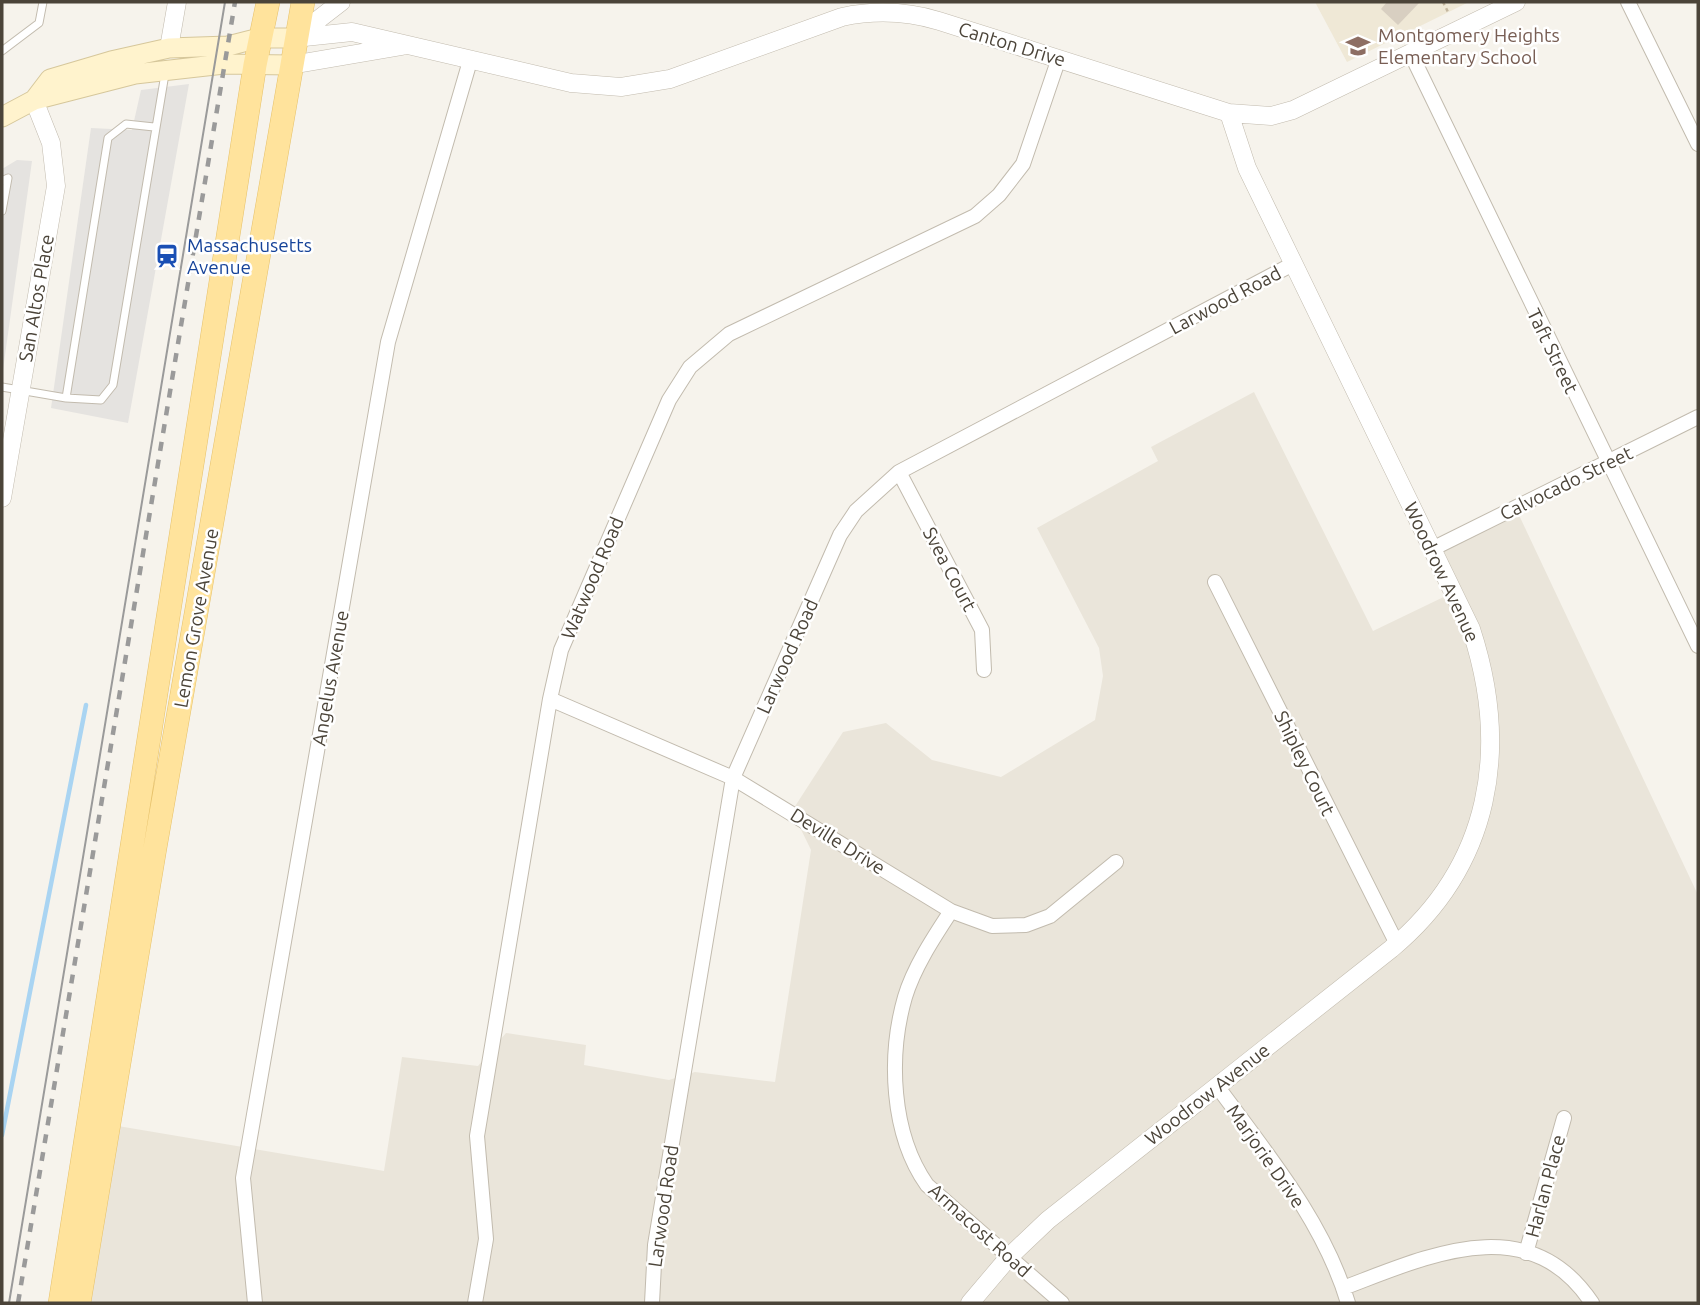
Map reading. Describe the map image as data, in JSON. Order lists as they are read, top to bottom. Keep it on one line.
{"streets":{"main road":["Lemon Grove Avenue"],"street":["Canton Drive","San Altos Place","Larwood Road","Taft Street","Calvocado Street","Svea Court","Woodrow Avenue","Watwood Road","Angelus Avenue","Shipley Court","Deville Drive","Marjorie Drive","Harlan Place","Armacost Road"]},"crossings":[["Canton Drive","Taft Street"],["Canton Drive","Woodrow Avenue"],["Canton Drive","Watwood Road"],["Canton Drive","Lemon Grove Avenue"],["Canton Drive","Angelus Avenue"],["Larwood Road","Svea Court"],["Larwood Road","Woodrow Avenue"],["Larwood Road","Deville Drive"],["Taft Street","Calvocado Street"],["Calvocado Street","Woodrow Avenue"],["Woodrow Avenue","Shipley Court"],["Woodrow Avenue","Marjorie Drive"],["Woodrow Avenue","Armacost Road"],["Watwood Road","Deville Drive"],["Deville Drive","Armacost Road"]],"places":{"school or university":["Montgomery Heights Elementary School"],"station":["Massachusetts Avenue"]}}
